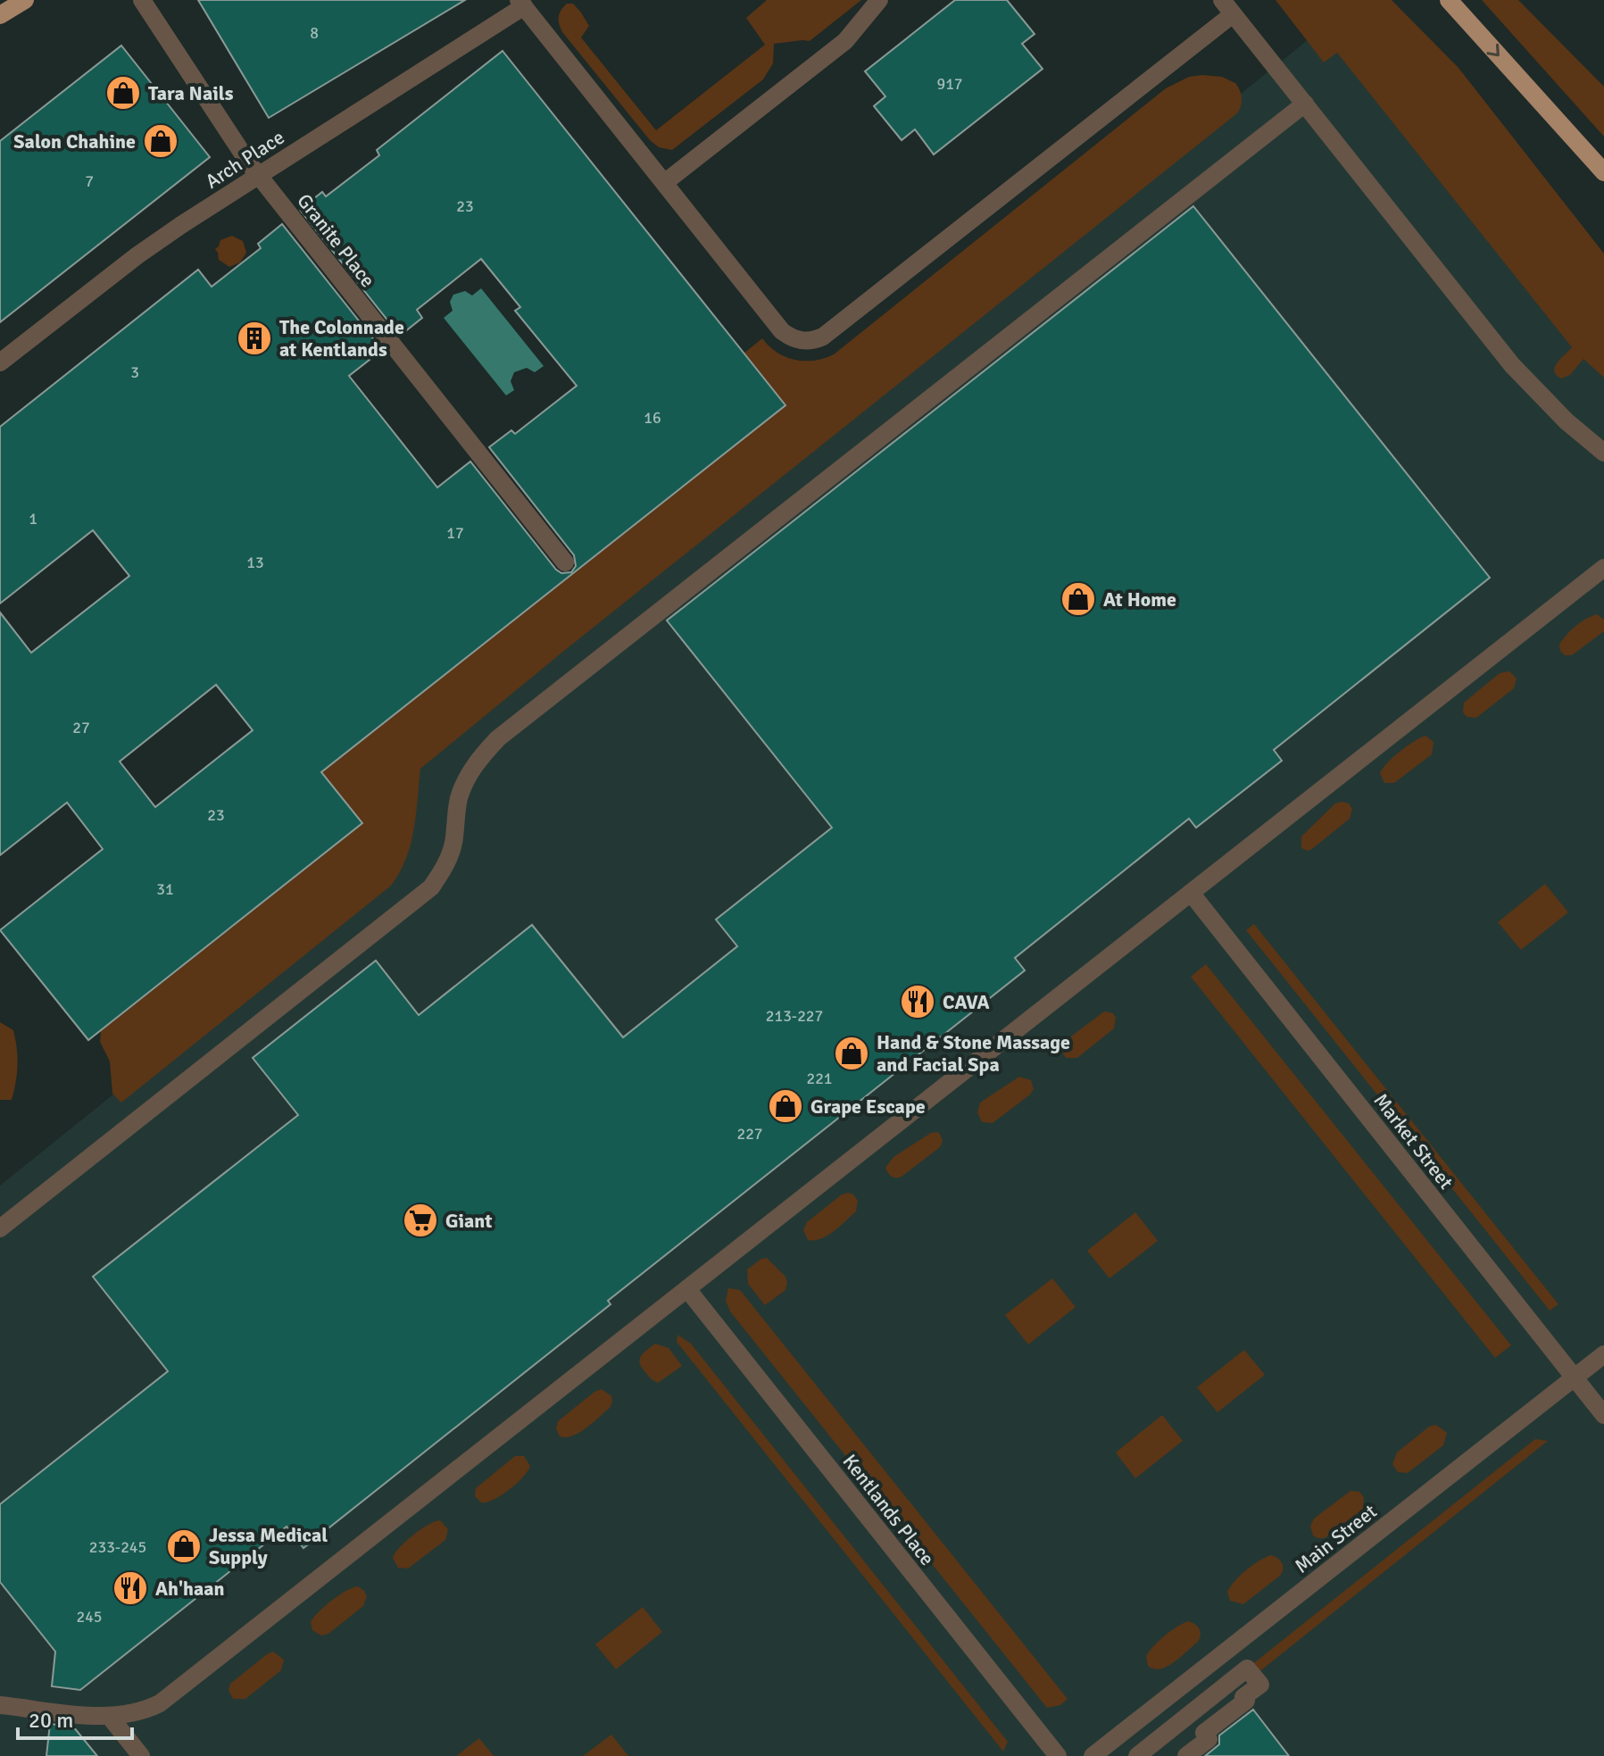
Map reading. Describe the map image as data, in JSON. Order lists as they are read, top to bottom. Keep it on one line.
{"streets":{"street":["Arch Place","Granite Place","Market Street","Kentlands Place","Main Street"]},"crossings":[["Arch Place","Granite Place"],["Market Street","Main Street"]],"places":{"shop":["Tara Nails","Salon Chahine","At Home","Hand & Stone Massage and Facial Spa","Grape Escape","Jessa Medical Supply"],"building":["The Colonnade at Kentlands"],"restaurant":["CAVA","Ah'haan"],"supermarket":["Giant"]},"house_numbers":["8","917","7","23","3","16","1","17","13","27","23","31","213-227","221","227","233-245","245"],"scale_bar":"20 m"}
